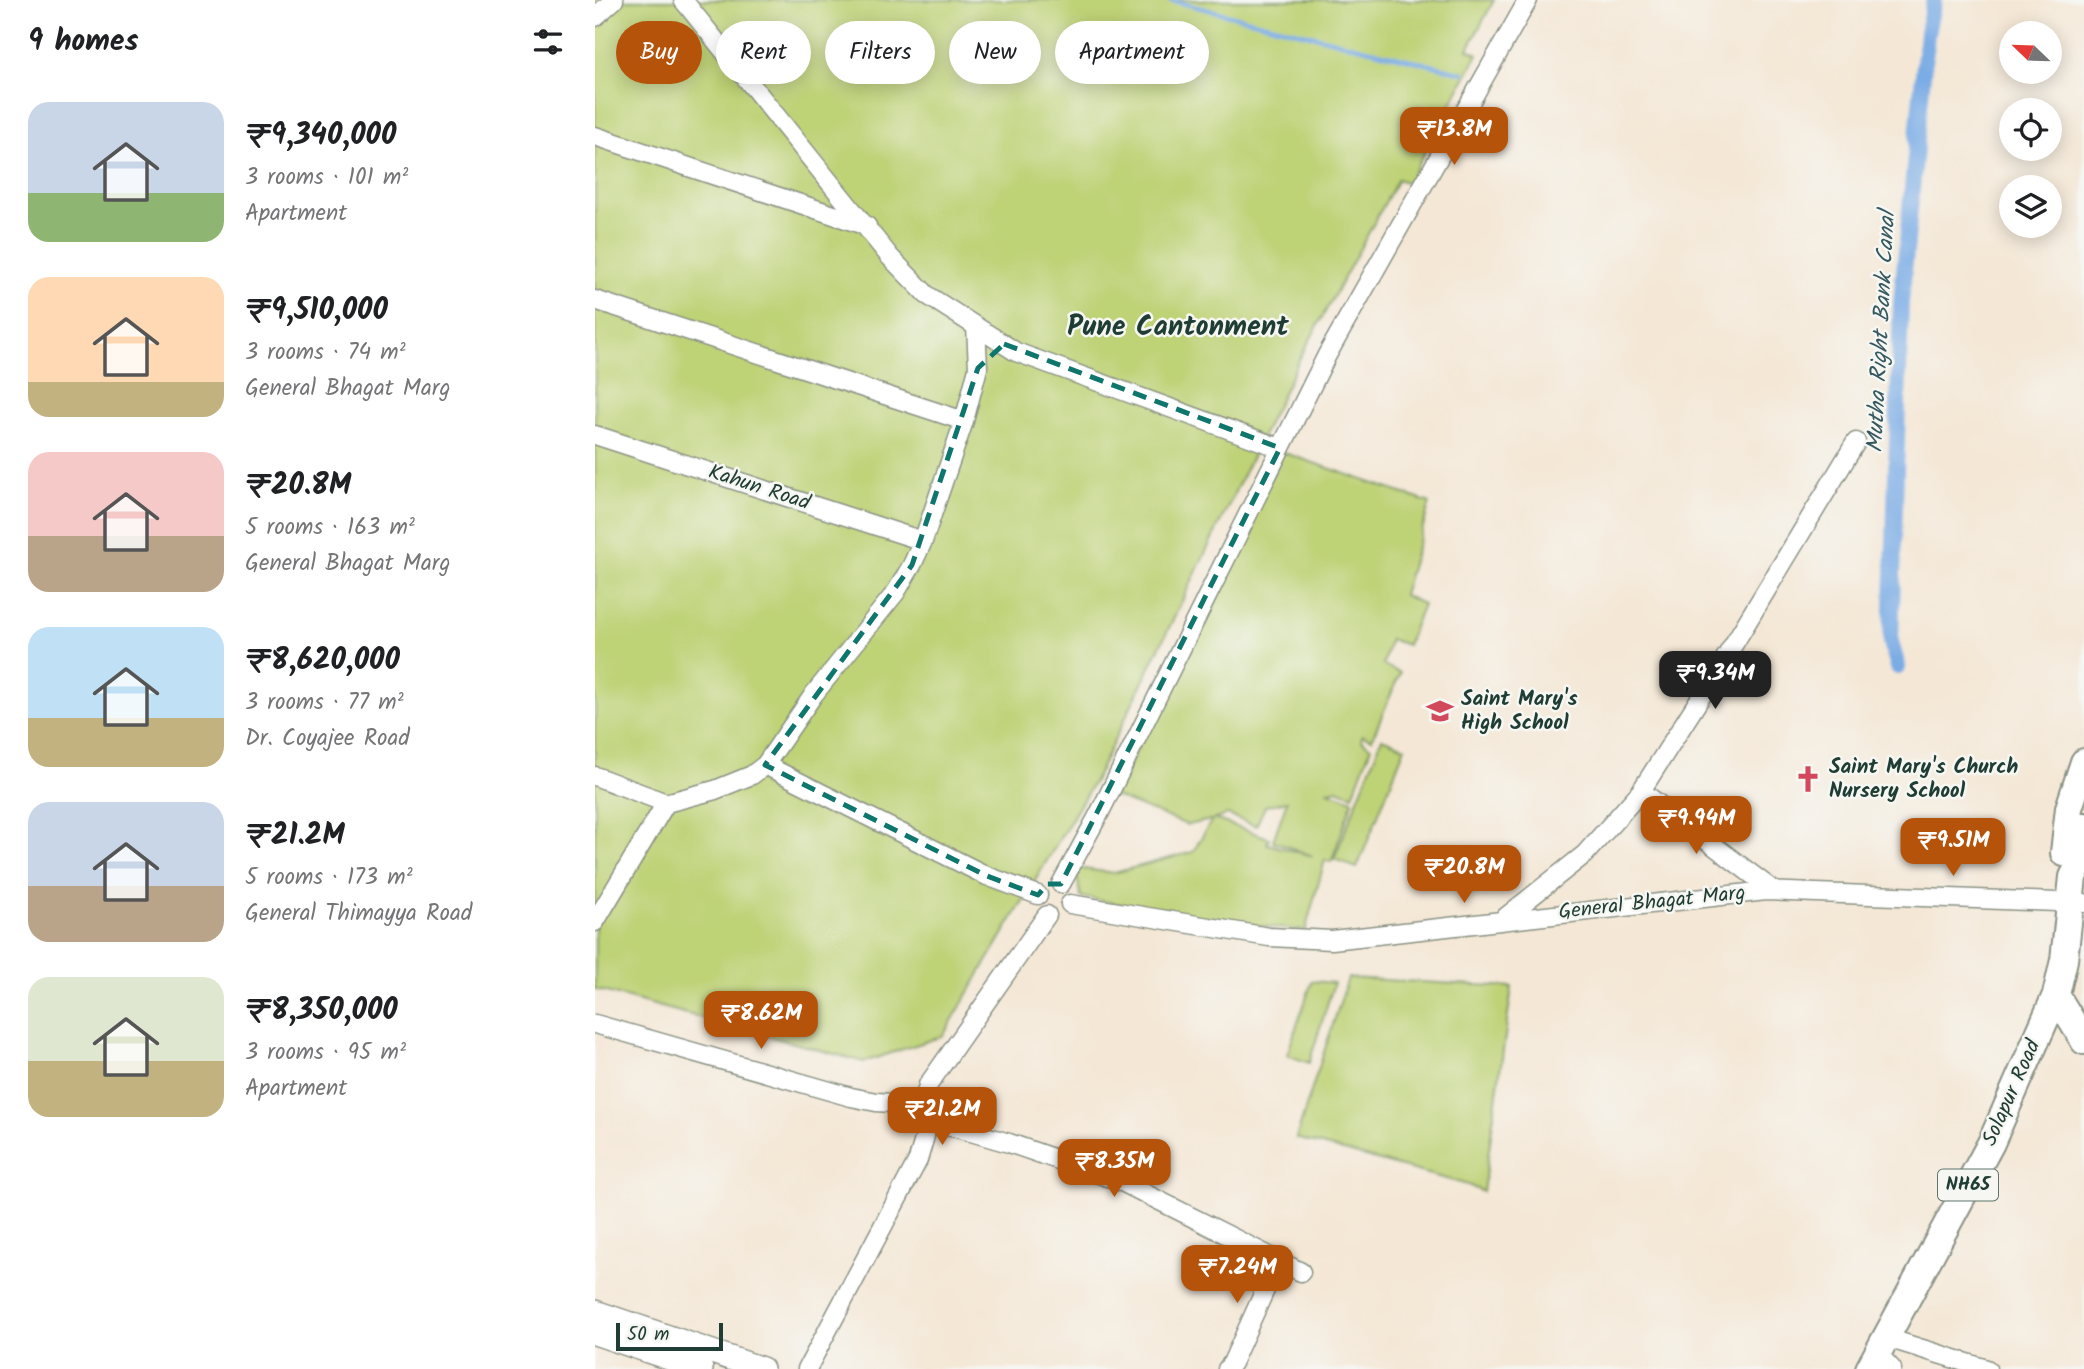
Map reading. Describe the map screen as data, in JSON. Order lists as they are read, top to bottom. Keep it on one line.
{"streets":{"highway":["Solapur Road","NH65"],"street":["Kahun Road","General Bhagat Marg"]},"crossings":[["General Bhagat Marg","Solapur Road"]],"districts":["Pune Cantonment"],"water":["Mutha Right Bank Canal"],"places":{"school or university":["Saint Mary's High School"],"church":["Saint Mary's Church Nursery School"]},"scale_bar":"50 m","north":"top left","page":{"heading":"9 homes","chip":["Buy","Rent","Filters","New","Apartment"],"list":[{"name":"₹9,340,000","note":"3 rooms · 101 m² · Apartment"},{"name":"₹9,510,000","note":"3 rooms · 74 m² · General Bhagat Marg"},{"name":"₹20.8M","note":"5 rooms · 163 m² · General Bhagat Marg"},{"name":"₹8,620,000","note":"3 rooms · 77 m² · Dr. Coyajee Road"},{"name":"₹21.2M","note":"5 rooms · 173 m² · General Thimayya Road"},{"name":"₹8,350,000","note":"3 rooms · 95 m² · Apartment"}],"price":["₹13.8M","₹9.34M","₹9.94M","₹9.51M","₹20.8M","₹8.62M","₹21.2M","₹8.35M","₹7.24M"],"scale":"50 m"}}
